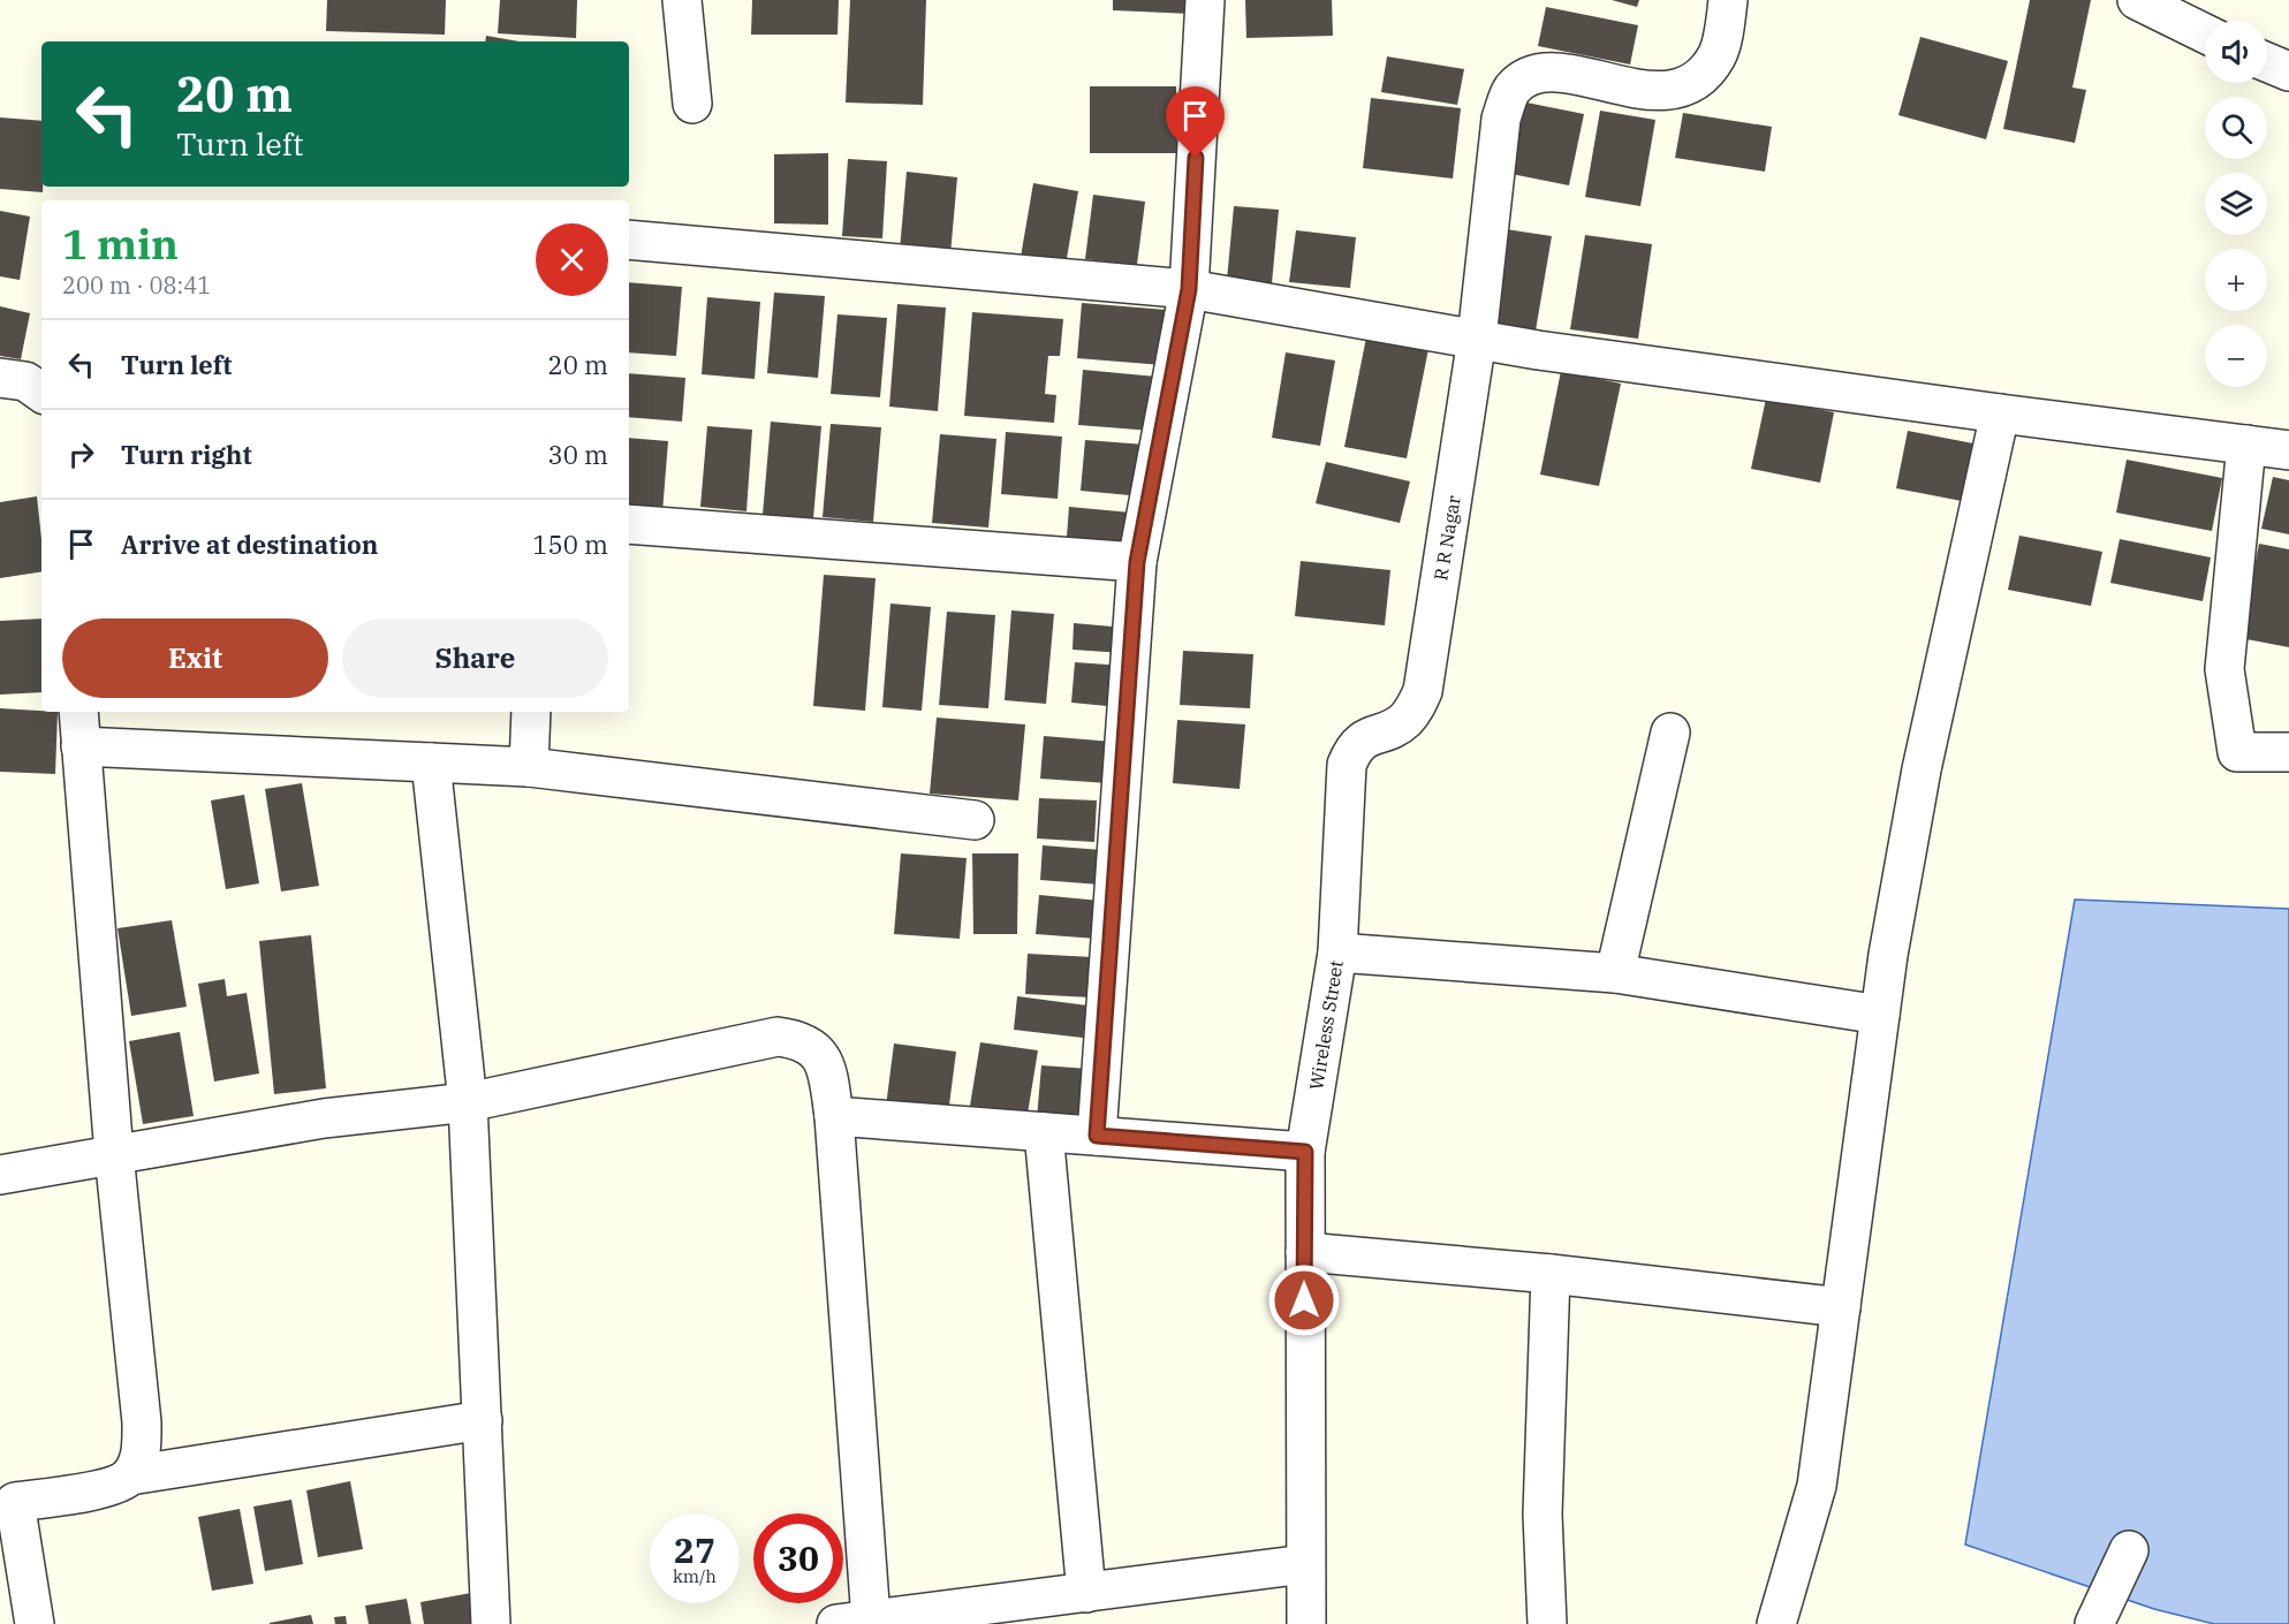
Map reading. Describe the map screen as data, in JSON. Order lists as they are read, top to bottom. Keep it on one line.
{"streets":{"street":["R R Nagar","Wireless Street"]},"crossings":[["R R Nagar","Wireless Street"]],"page":{"map_buttons":["+","−"],"turn":["20 m","Turn left"],"heading":["1 min","200 m · 08:41"],"list":[{"name":"Turn left","value":"20 m"},{"name":"Turn right","value":"30 m"},{"name":"Arrive at destination","value":"150 m"}],"buttons":["Exit","Share"],"speed":"27 km/h","limit":"30"}}
